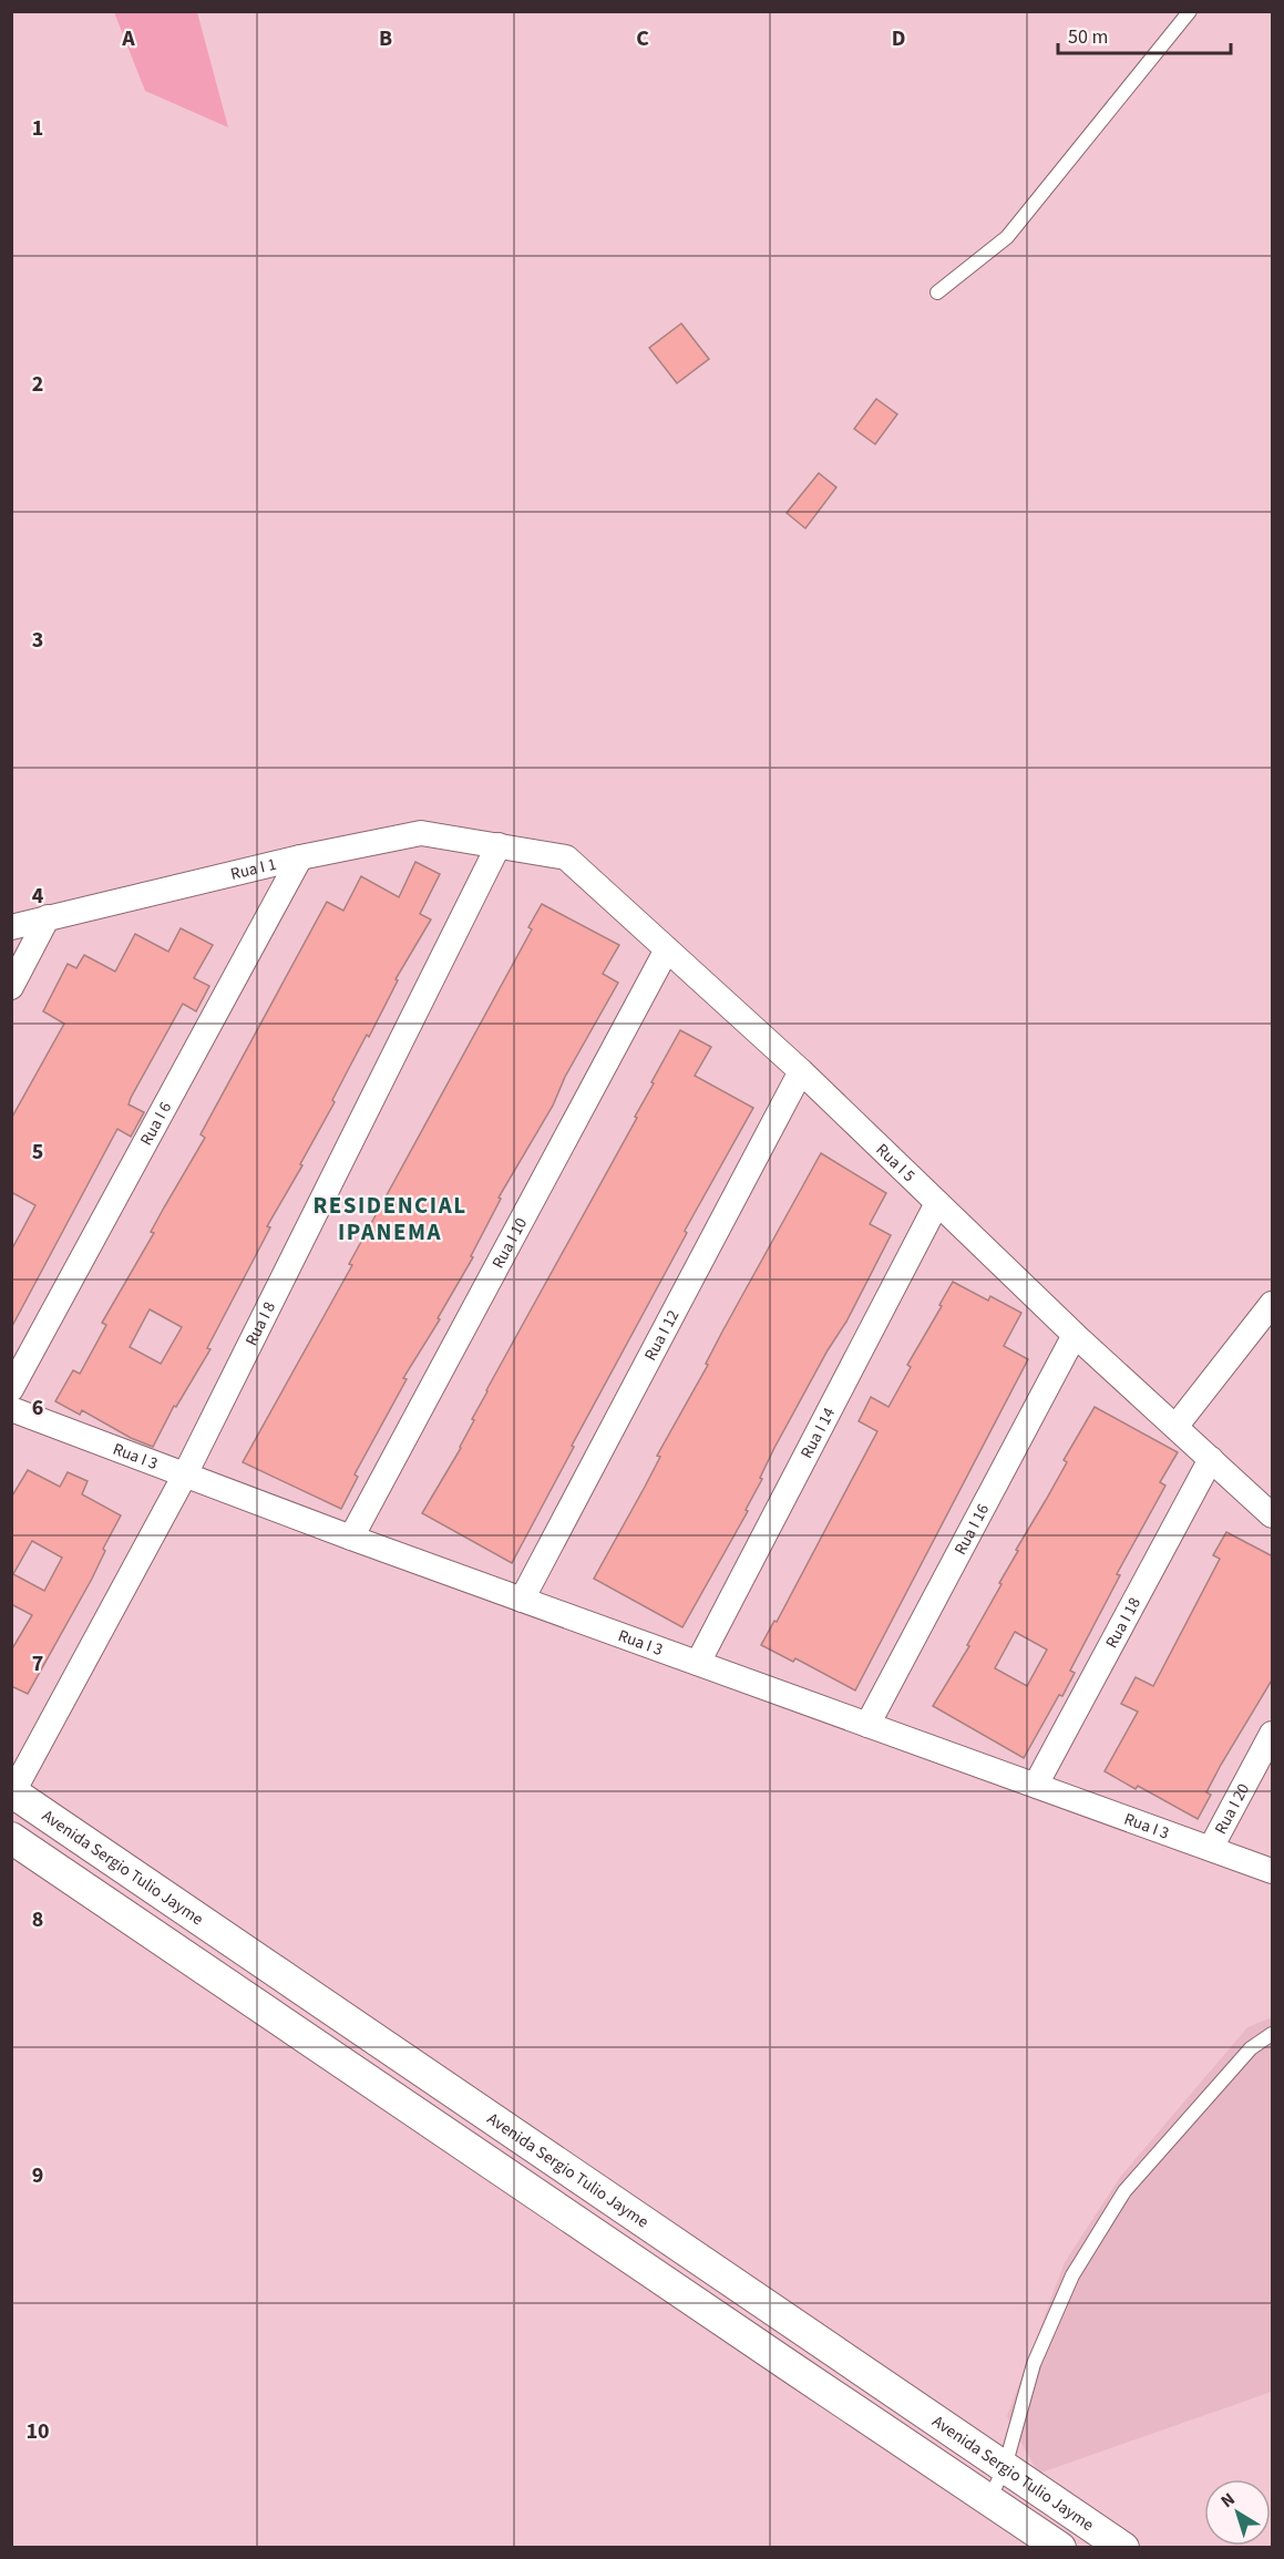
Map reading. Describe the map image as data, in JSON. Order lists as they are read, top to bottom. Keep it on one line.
{"streets":{"street":["Rua I 1","Rua I 6","Rua I 5","Rua I 10","Rua I 8","Rua I 12","Rua I 14","Rua I 3","Rua I 16","Rua I 18","Rua I 20","Avenida Sergio Tulio Jayme"]},"crossings":[["Rua I 1","Rua I 6"],["Rua I 1","Rua I 5"],["Rua I 1","Rua I 8"],["Rua I 5","Rua I 10"],["Rua I 5","Rua I 8"],["Rua I 5","Rua I 12"],["Rua I 5","Rua I 14"],["Rua I 5","Rua I 16"],["Rua I 5","Rua I 18"],["Rua I 10","Rua I 3"],["Rua I 8","Rua I 3"],["Rua I 8","Avenida Sergio Tulio Jayme"],["Rua I 12","Rua I 3"],["Rua I 14","Rua I 3"],["Rua I 3","Rua I 16"],["Rua I 3","Rua I 18"],["Rua I 3","Rua I 20"]],"districts":["RESIDENCIAL IPANEMA"],"scale_bar":"50 m","north":"top left","grid":{"columns":["A","B","C","D"],"rows":["1","2","3","4","5","6","7","8","9","10"]}}
